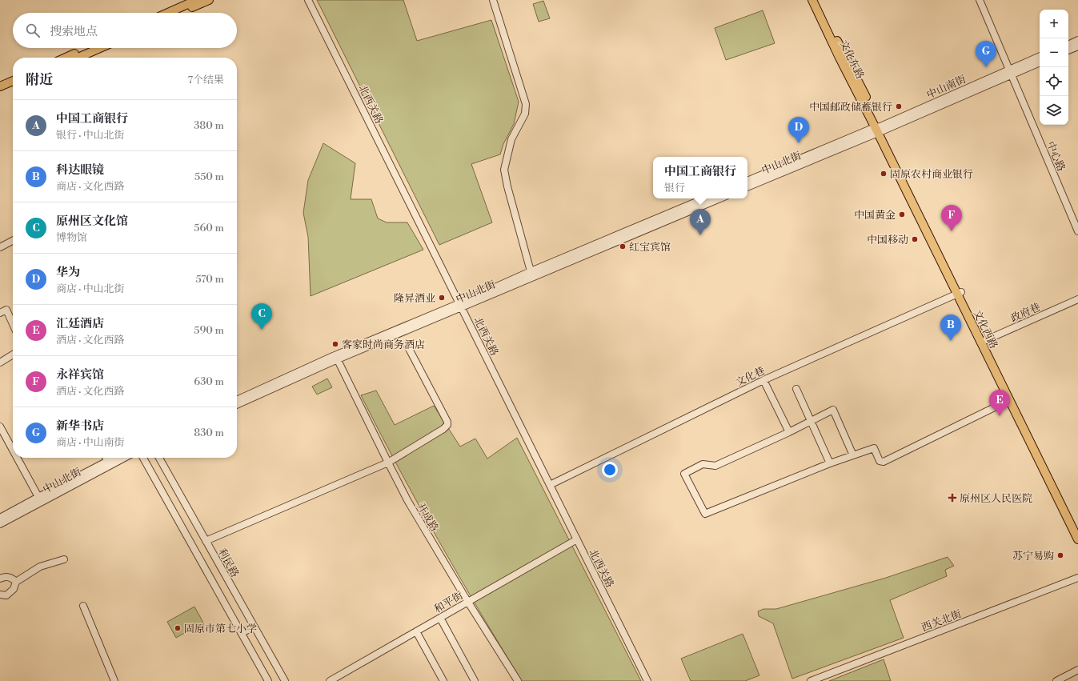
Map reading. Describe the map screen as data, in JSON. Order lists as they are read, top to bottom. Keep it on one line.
{"streets":{"main road":["文化东路","文化西路"],"street":["中山南街","北西关路","中心路","中山北街","政府巷","文化巷","开成路","利民路","和平街","西关北街"]},"crossings":[["文化东路","中山南街"],["文化东路","中山北街"],["文化东路","文化西路"],["中山南街","中心路"],["中山南街","中山北街"],["中山南街","文化西路"],["北西关路","中山北街"],["北西关路","文化巷"],["北西关路","和平街"],["中山北街","文化西路"],["中山北街","开成路"],["政府巷","文化西路"],["文化西路","文化巷"],["开成路","和平街"]],"places":{"other":["中国邮政储蓄银行","固原农村商业银行","中国黄金","中国移动","红宝宾馆","隆昇酒业","客家时尚商务酒店","苏宁易购","固原市第七小学"],"health":["原州区人民医院"]},"page":{"map_buttons":["+","−"],"search":"搜索地点","pins":["G","D","F","A","C","B","E"],"heading":["附近","7个结果"],"list":[{"mark":"A","name":"中国工商银行","note":"银行 · 中山北街","value":"380 m"},{"mark":"B","name":"科达眼镜","note":"商店 · 文化西路","value":"550 m"},{"mark":"C","name":"原州区文化馆","note":"博物馆","value":"560 m"},{"mark":"D","name":"华为","note":"商店 · 中山北街","value":"570 m"},{"mark":"E","name":"汇廷酒店","note":"酒店 · 文化西路","value":"590 m"},{"mark":"F","name":"永祥宾馆","note":"酒店 · 文化西路","value":"630 m"},{"mark":"G","name":"新华书店","note":"商店 · 中山南街","value":"830 m"}],"popup":["中国工商银行","银行"]}}
